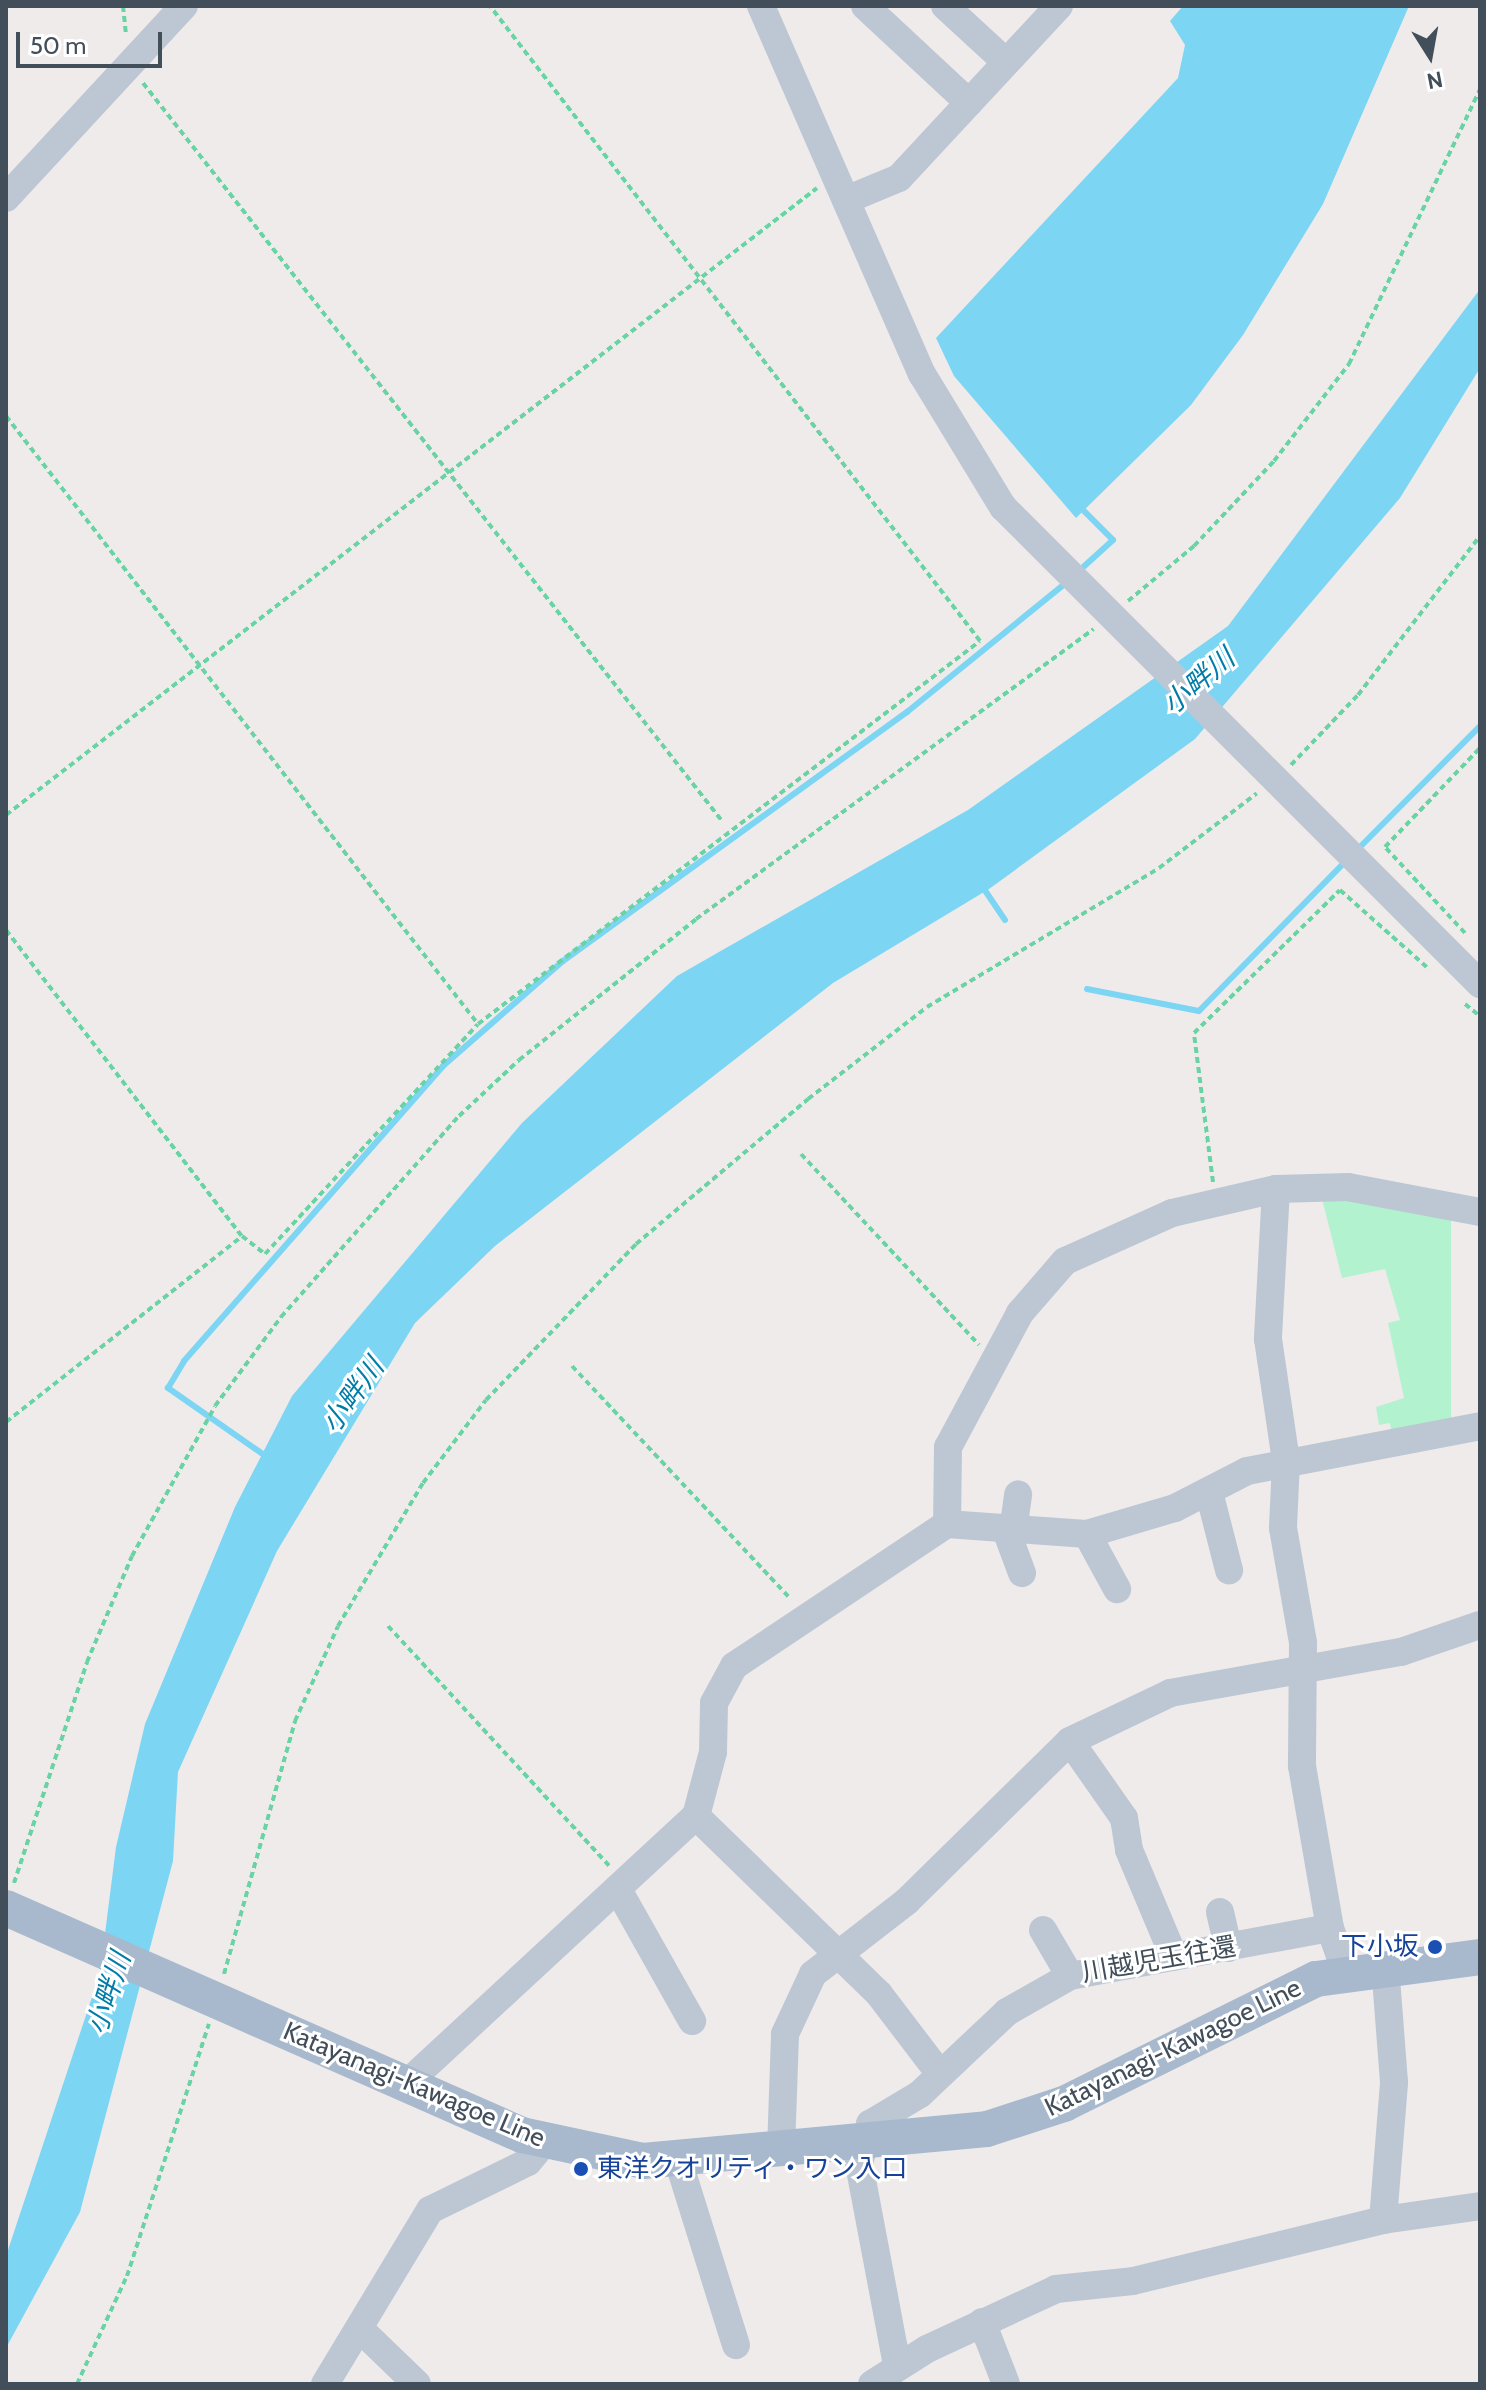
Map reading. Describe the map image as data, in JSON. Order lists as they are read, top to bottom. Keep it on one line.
{"streets":{"main road":["Katayanagi-Kawagoe Line"],"street":["川越児玉往還"]},"crossings":[["川越児玉往還","Katayanagi-Kawagoe Line"]],"water":["小畔川"],"places":["下小坂","東洋クオリティ・ワン入口"],"scale_bar":"50 m","north":"bottom"}
